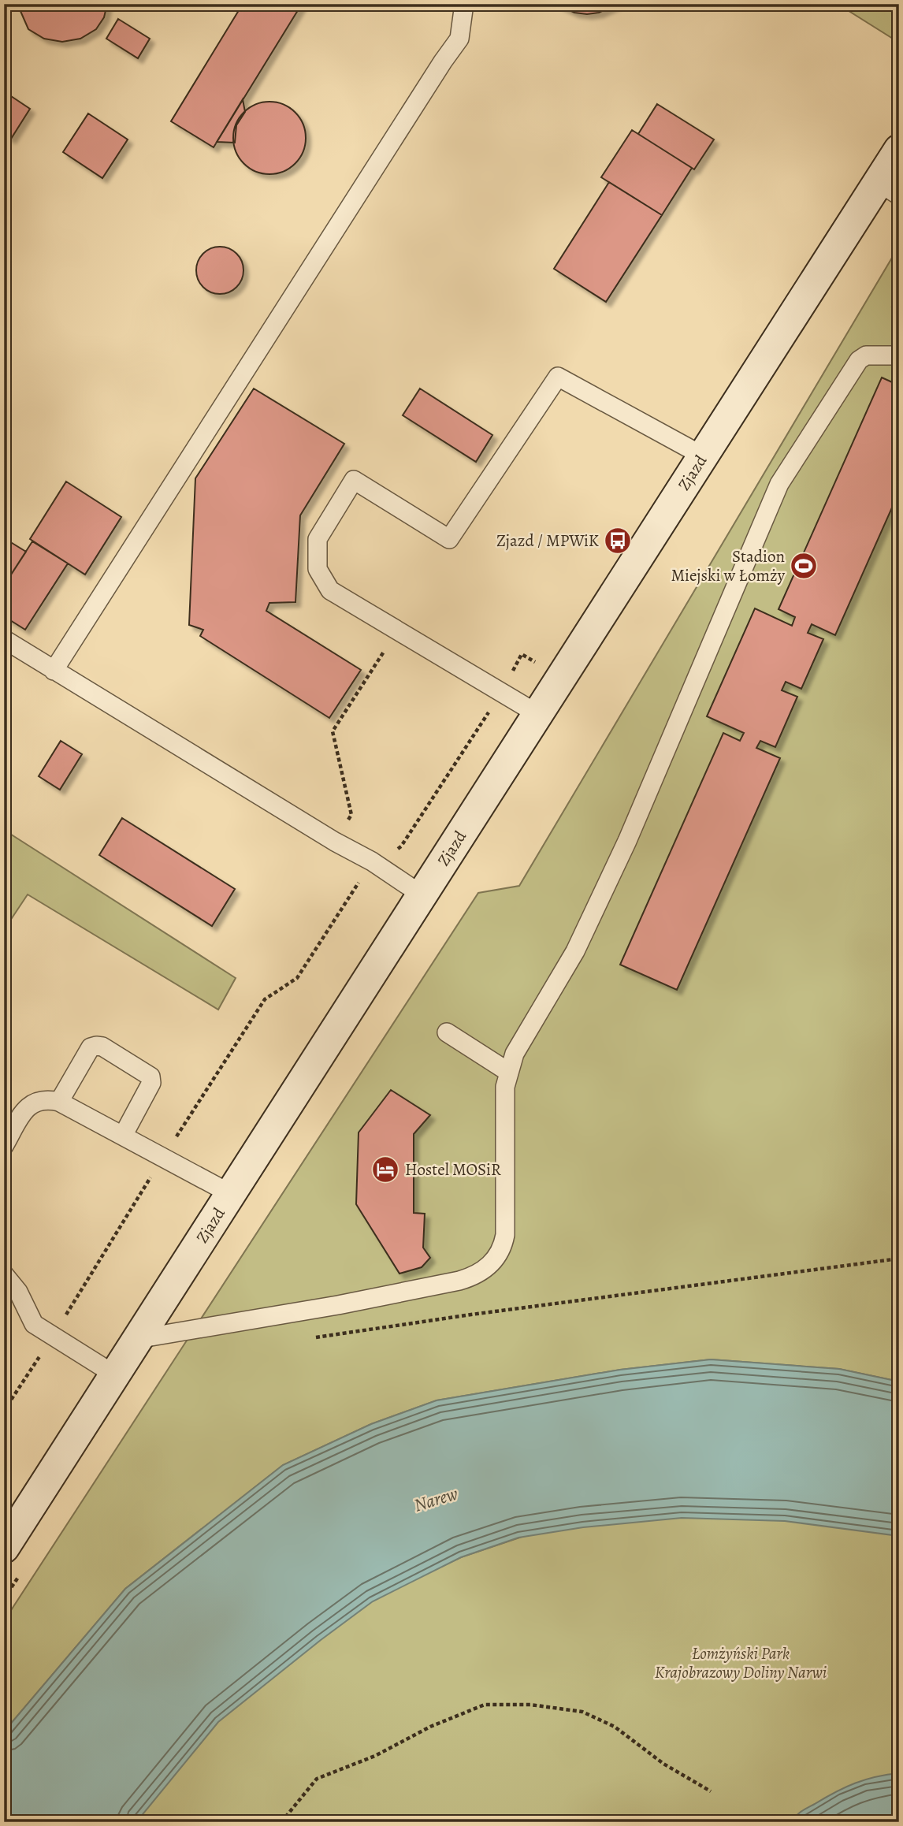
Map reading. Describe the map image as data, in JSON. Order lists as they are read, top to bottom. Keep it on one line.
{"streets":{"main road":["Zjazd"]},"water":["Narew"],"parks":["Łomżyński Park Krajobrazowy Doliny Narwi"],"places":{"bus stop":["Zjazd / MPWiK"],"sports":["Stadion Miejski w Łomży"],"hotel":["Hostel MOSiR"]}}
